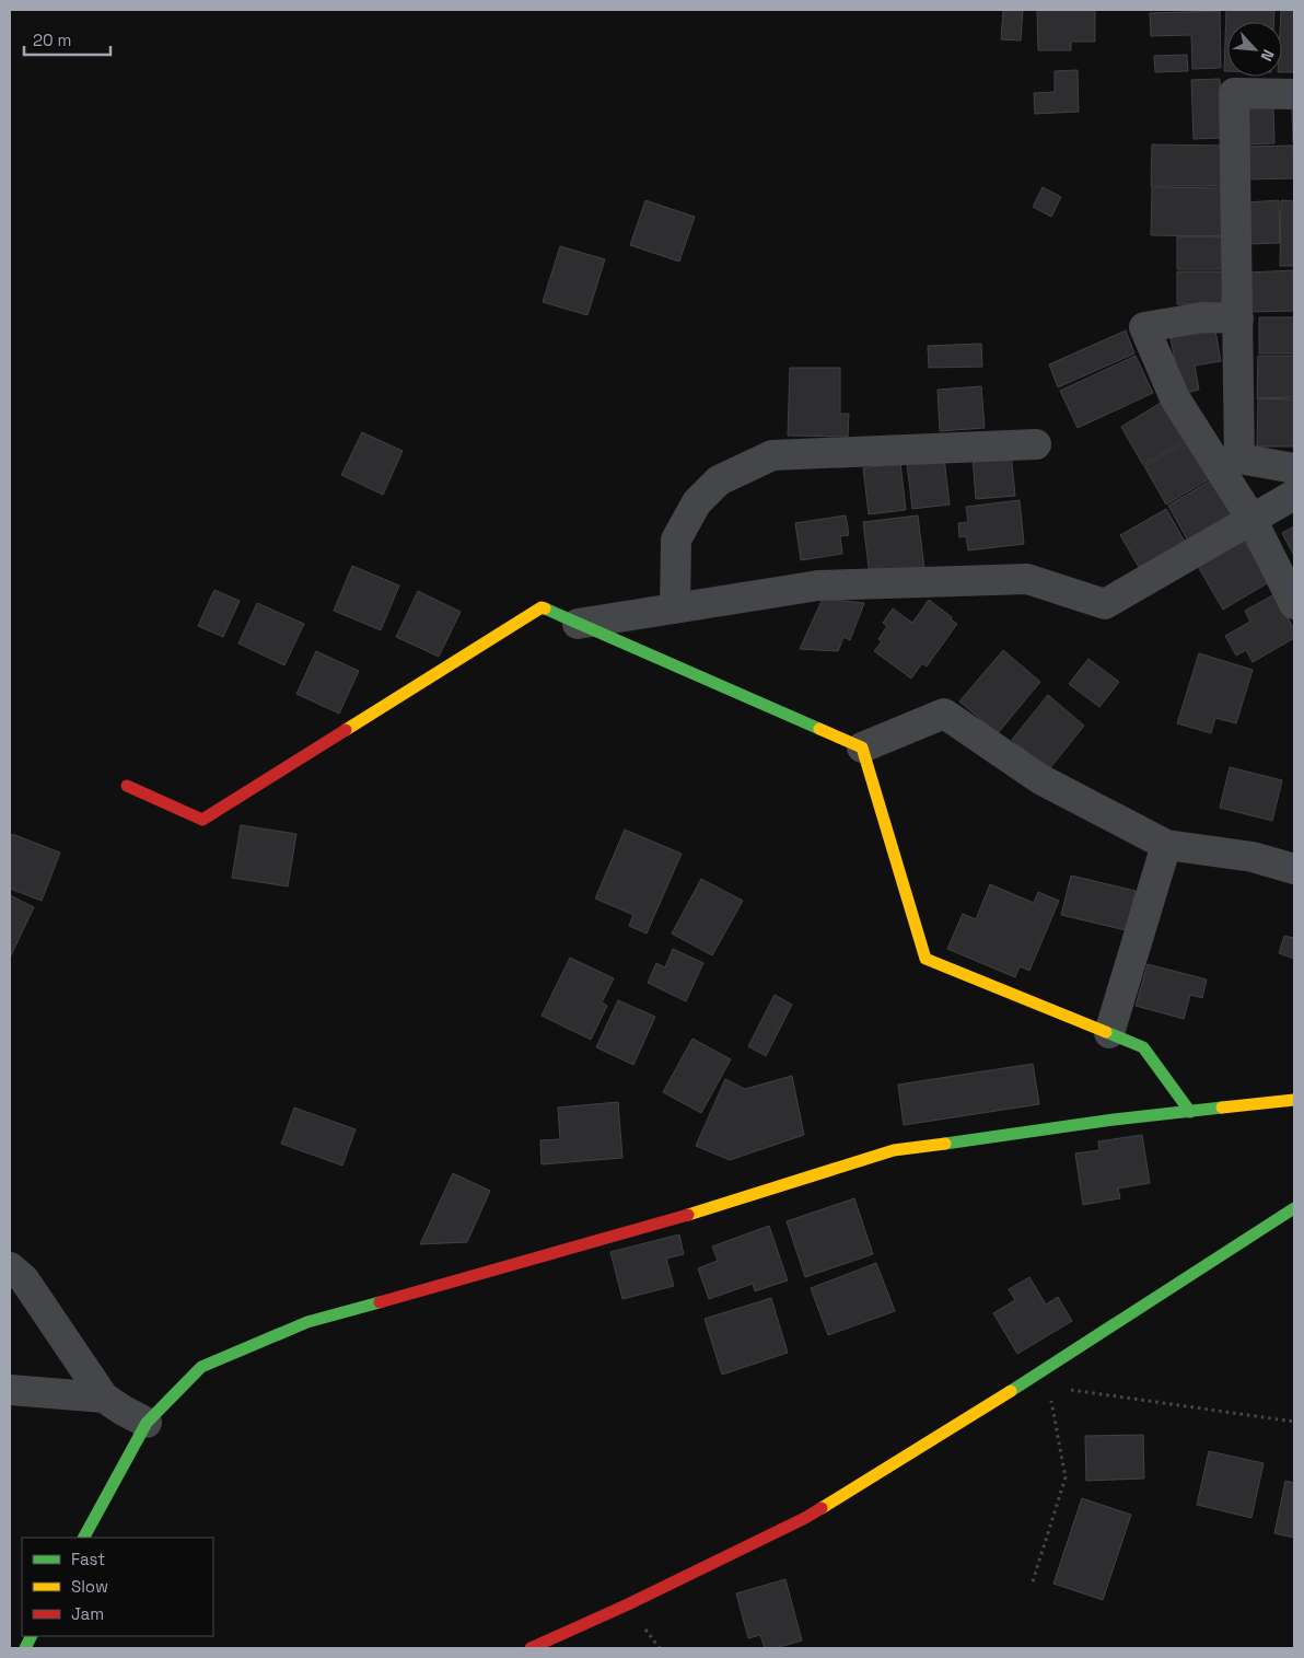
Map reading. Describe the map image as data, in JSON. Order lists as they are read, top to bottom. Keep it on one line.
{"legend":["Fast","Slow","Jam"],"scale_bar":"20 m","north":"bottom right"}
